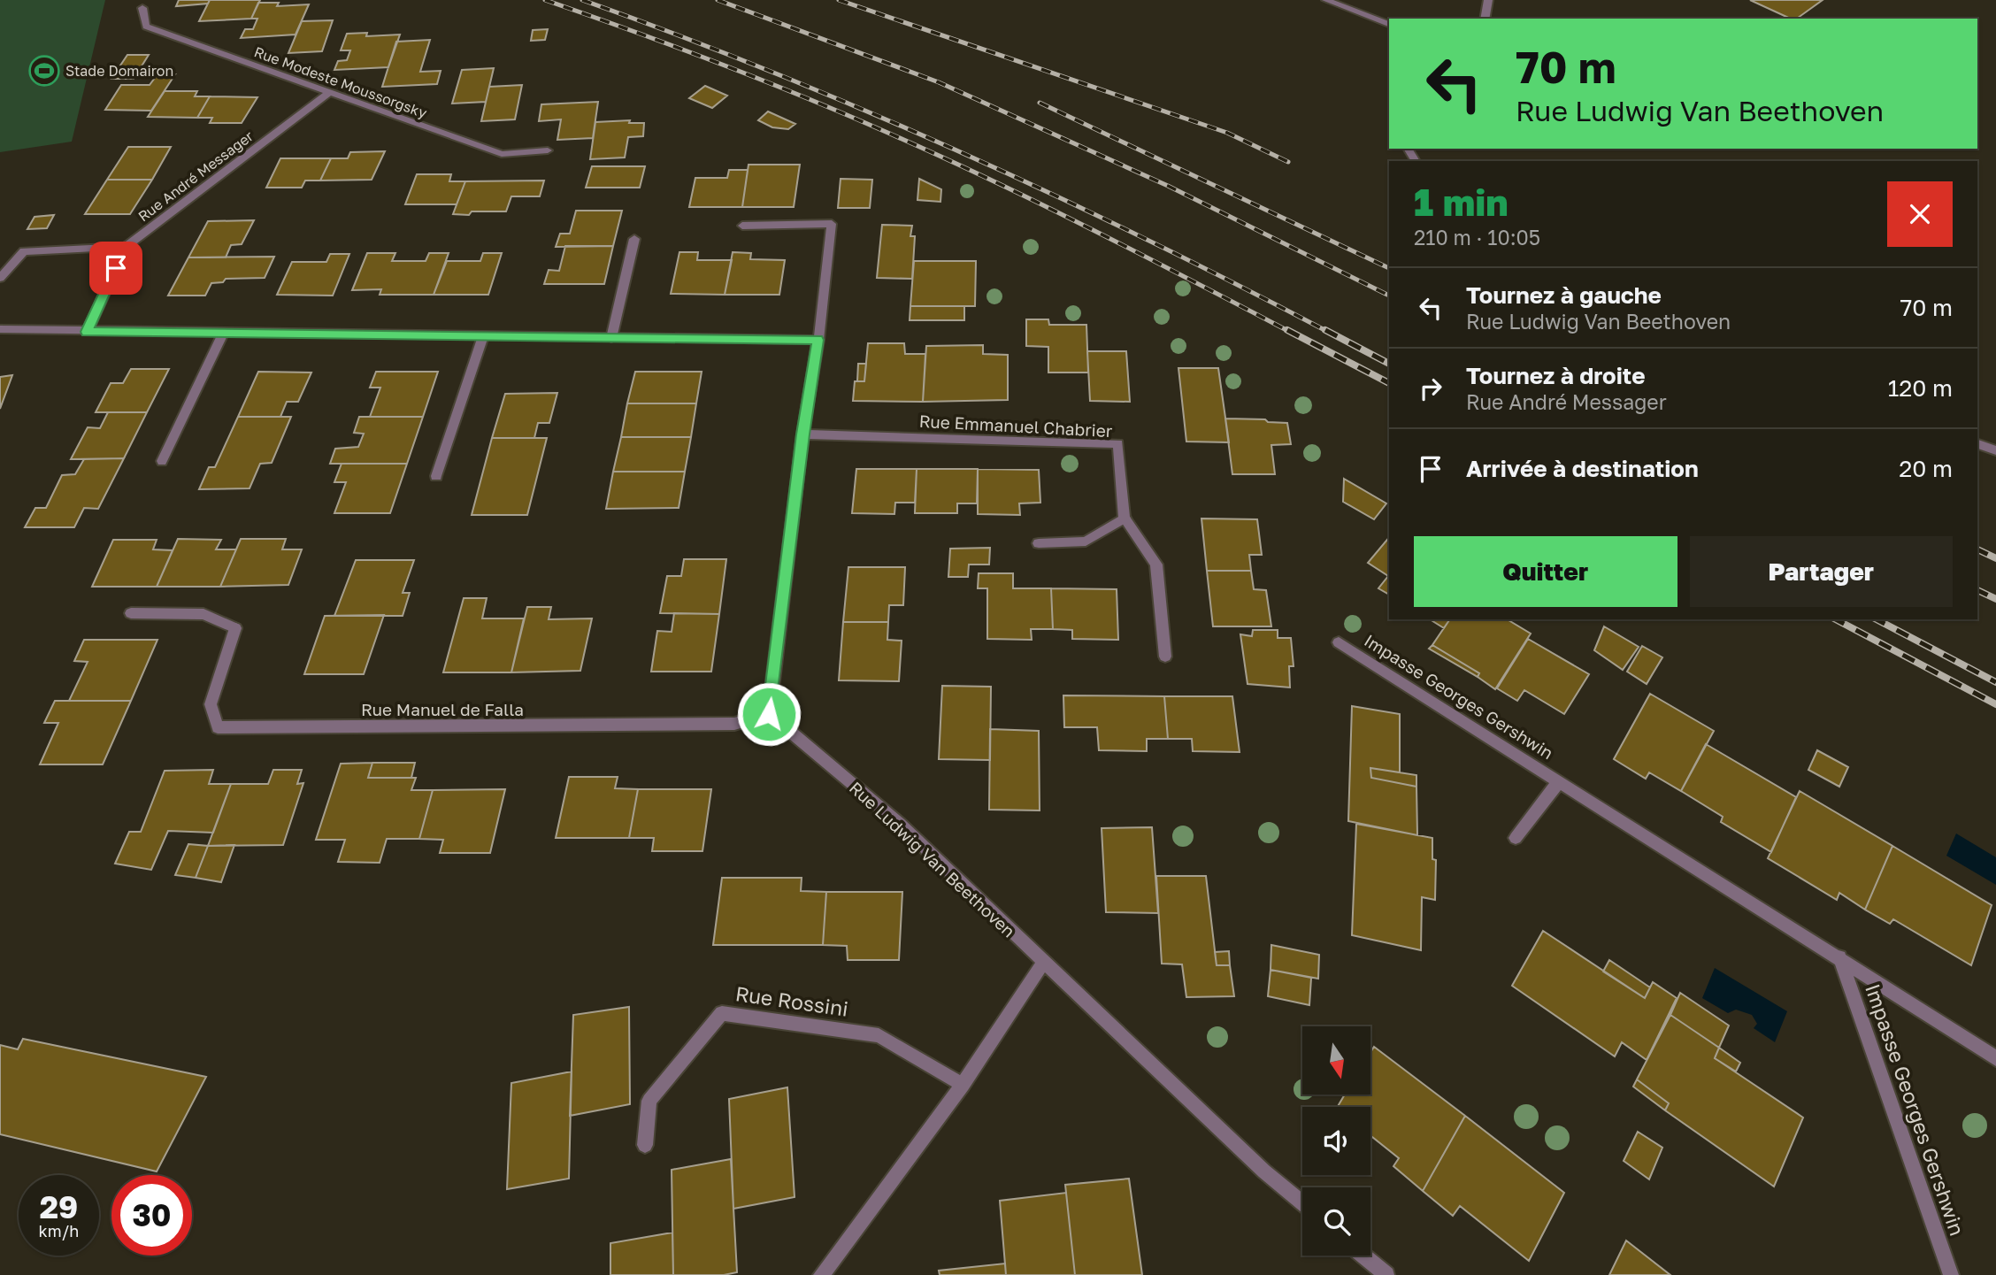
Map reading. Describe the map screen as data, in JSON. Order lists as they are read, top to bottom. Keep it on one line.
{"streets":{"street":["Rue Modeste Moussorgsky","Rue André Messager","Rue Emmanuel Chabrier","Impasse Georges Gershwin","Rue Manuel de Falla","Rue Ludwig Van Beethoven","Rue Rossini"]},"crossings":[["Rue Modeste Moussorgsky","Rue André Messager"],["Rue Manuel de Falla","Rue Ludwig Van Beethoven"]],"places":{"sports":["Stade Domairon"]},"north":"bottom","page":{"turn":["70 m","Rue Ludwig Van Beethoven"],"heading":["1 min","210 m · 10:05"],"list":[{"name":"Tournez à gauche","note":"Rue Ludwig Van Beethoven","value":"70 m"},{"name":"Tournez à droite","note":"Rue André Messager","value":"120 m"},{"name":"Arrivée à destination","value":"20 m"}],"buttons":["Quitter","Partager"],"speed":"29 km/h","limit":"30"}}
